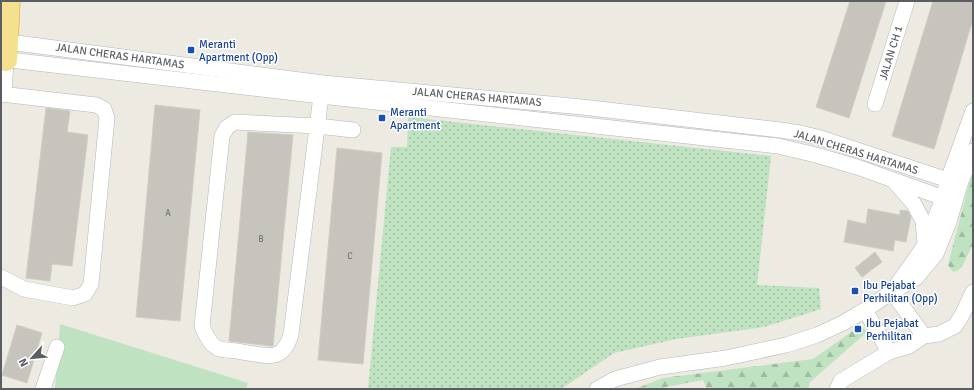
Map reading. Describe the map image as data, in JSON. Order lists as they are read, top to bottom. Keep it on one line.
{"streets":{"street":["JALAN CH 1","JALAN CHERAS HARTAMAS"]},"places":{"transit":["Meranti Apartment (Opp)","Meranti Apartment","Ibu Pejabat Perhilitan (Opp)","Ibu Pejabat Perhilitan"]},"house_numbers":["A","B","C"],"north":"bottom left"}
